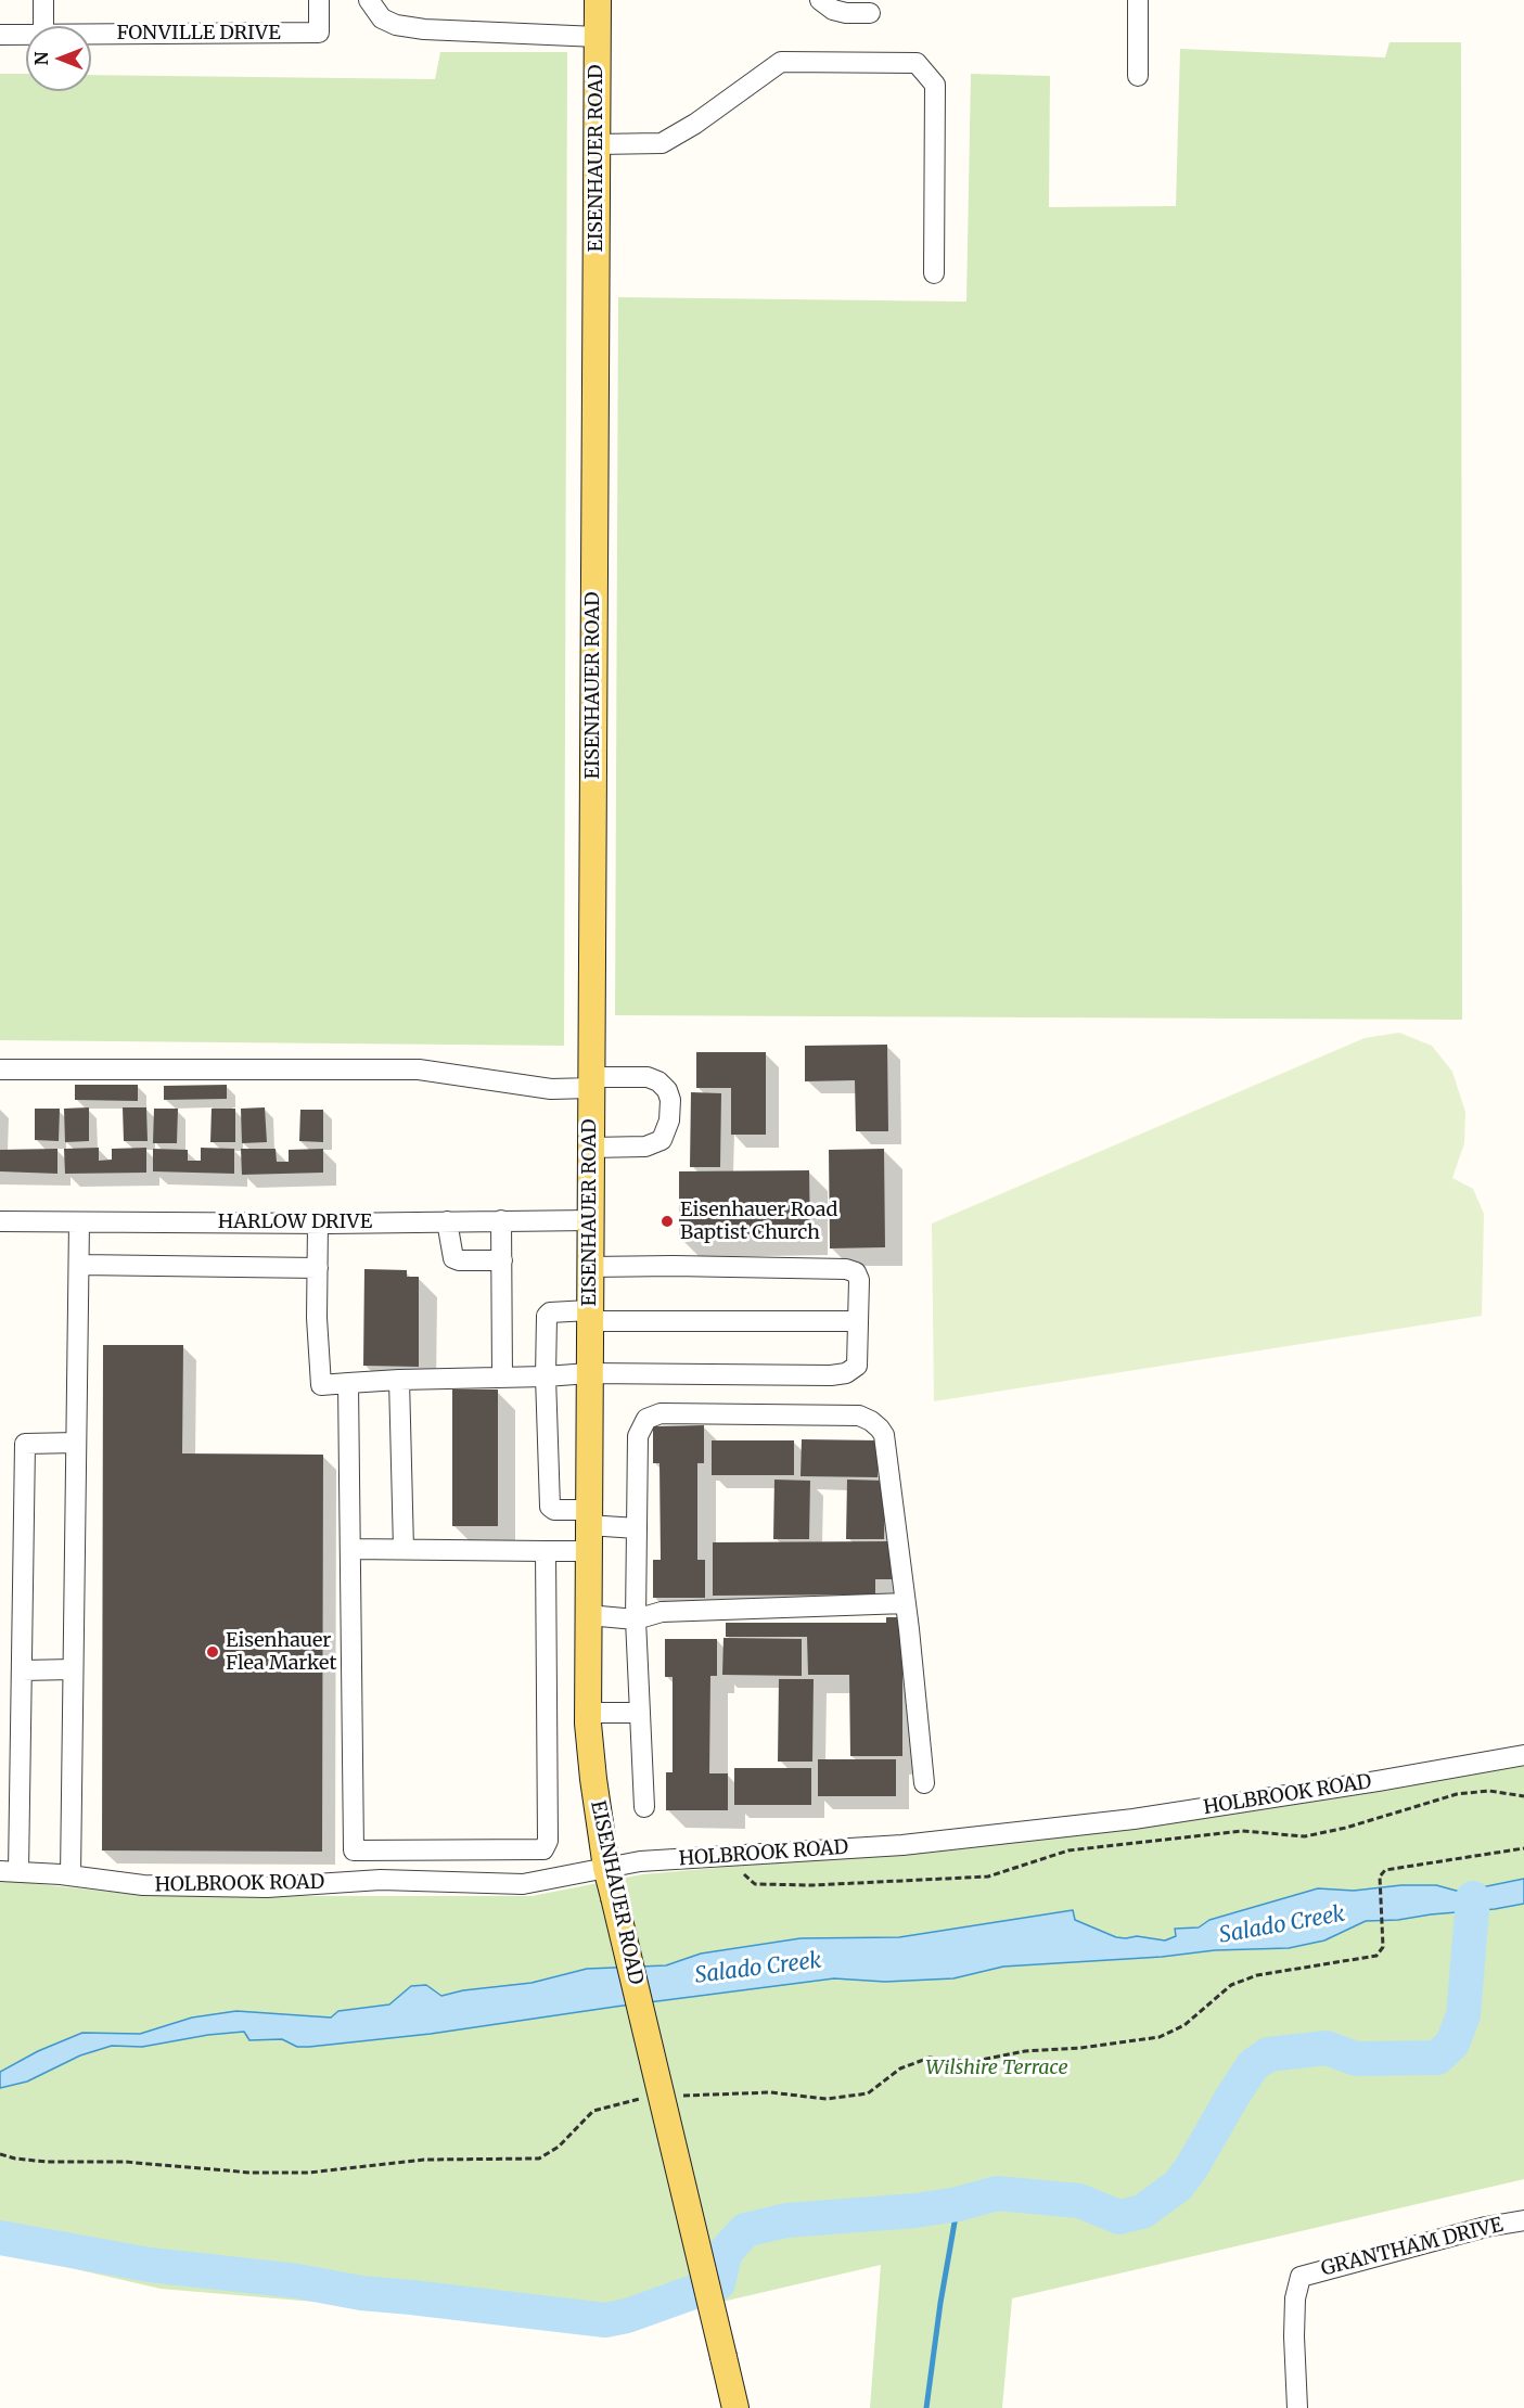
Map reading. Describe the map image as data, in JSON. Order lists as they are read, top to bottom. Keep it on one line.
{"streets":{"main road":["EISENHAUER ROAD"],"street":["FONVILLE DRIVE","HARLOW DRIVE","HOLBROOK ROAD","GRANTHAM DRIVE"]},"crossings":[["EISENHAUER ROAD","HARLOW DRIVE"],["EISENHAUER ROAD","HOLBROOK ROAD"]],"water":["Salado Creek"],"parks":["Wilshire Terrace"],"places":["Eisenhauer Road Baptist Church","Eisenhauer Flea Market"],"north":"left"}
